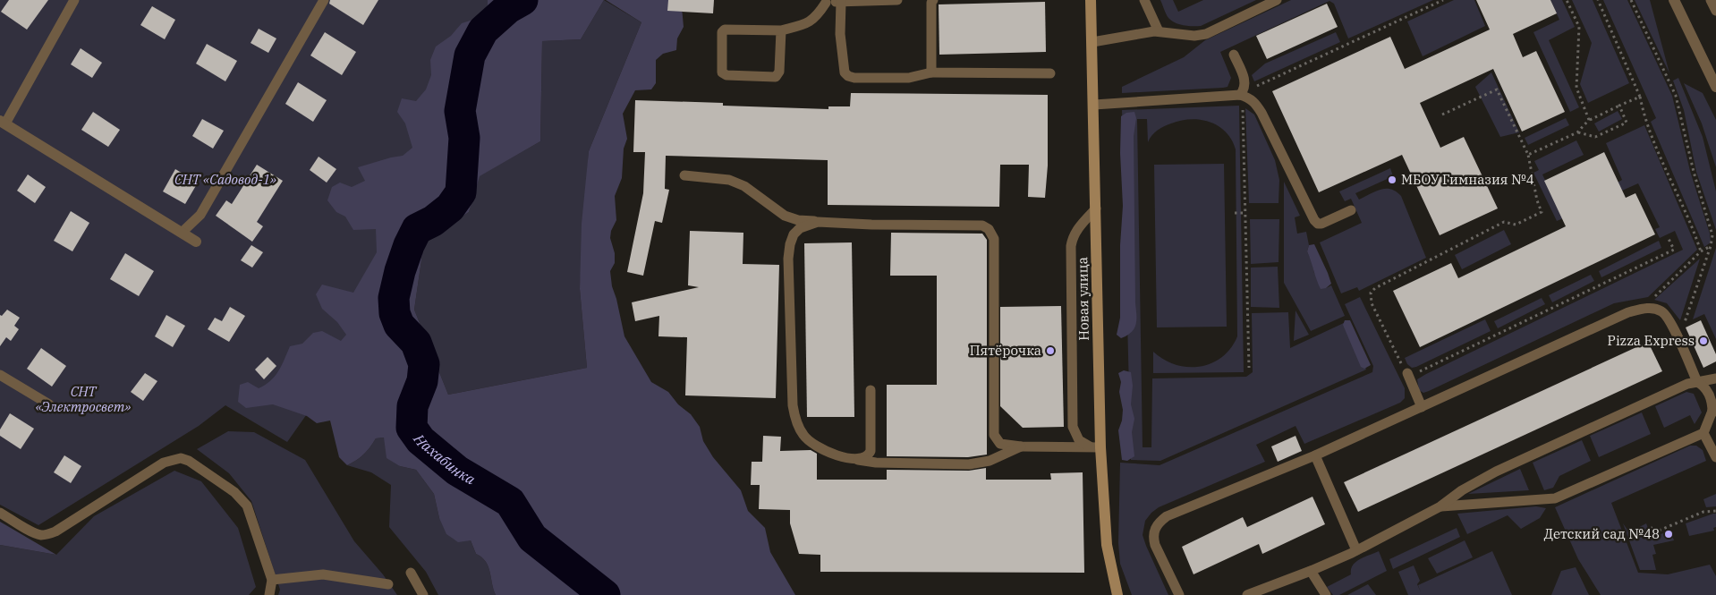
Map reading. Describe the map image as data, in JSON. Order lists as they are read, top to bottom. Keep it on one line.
{"streets":{"street":["Новая улица"]},"water":["Нахабинка"],"parks":["СНТ «Садовод-1»","СНТ «Электросвет»"],"places":["МБОУ Гимназия №4","Pizza Express","Пятёрочка","Детский сад №48"]}
